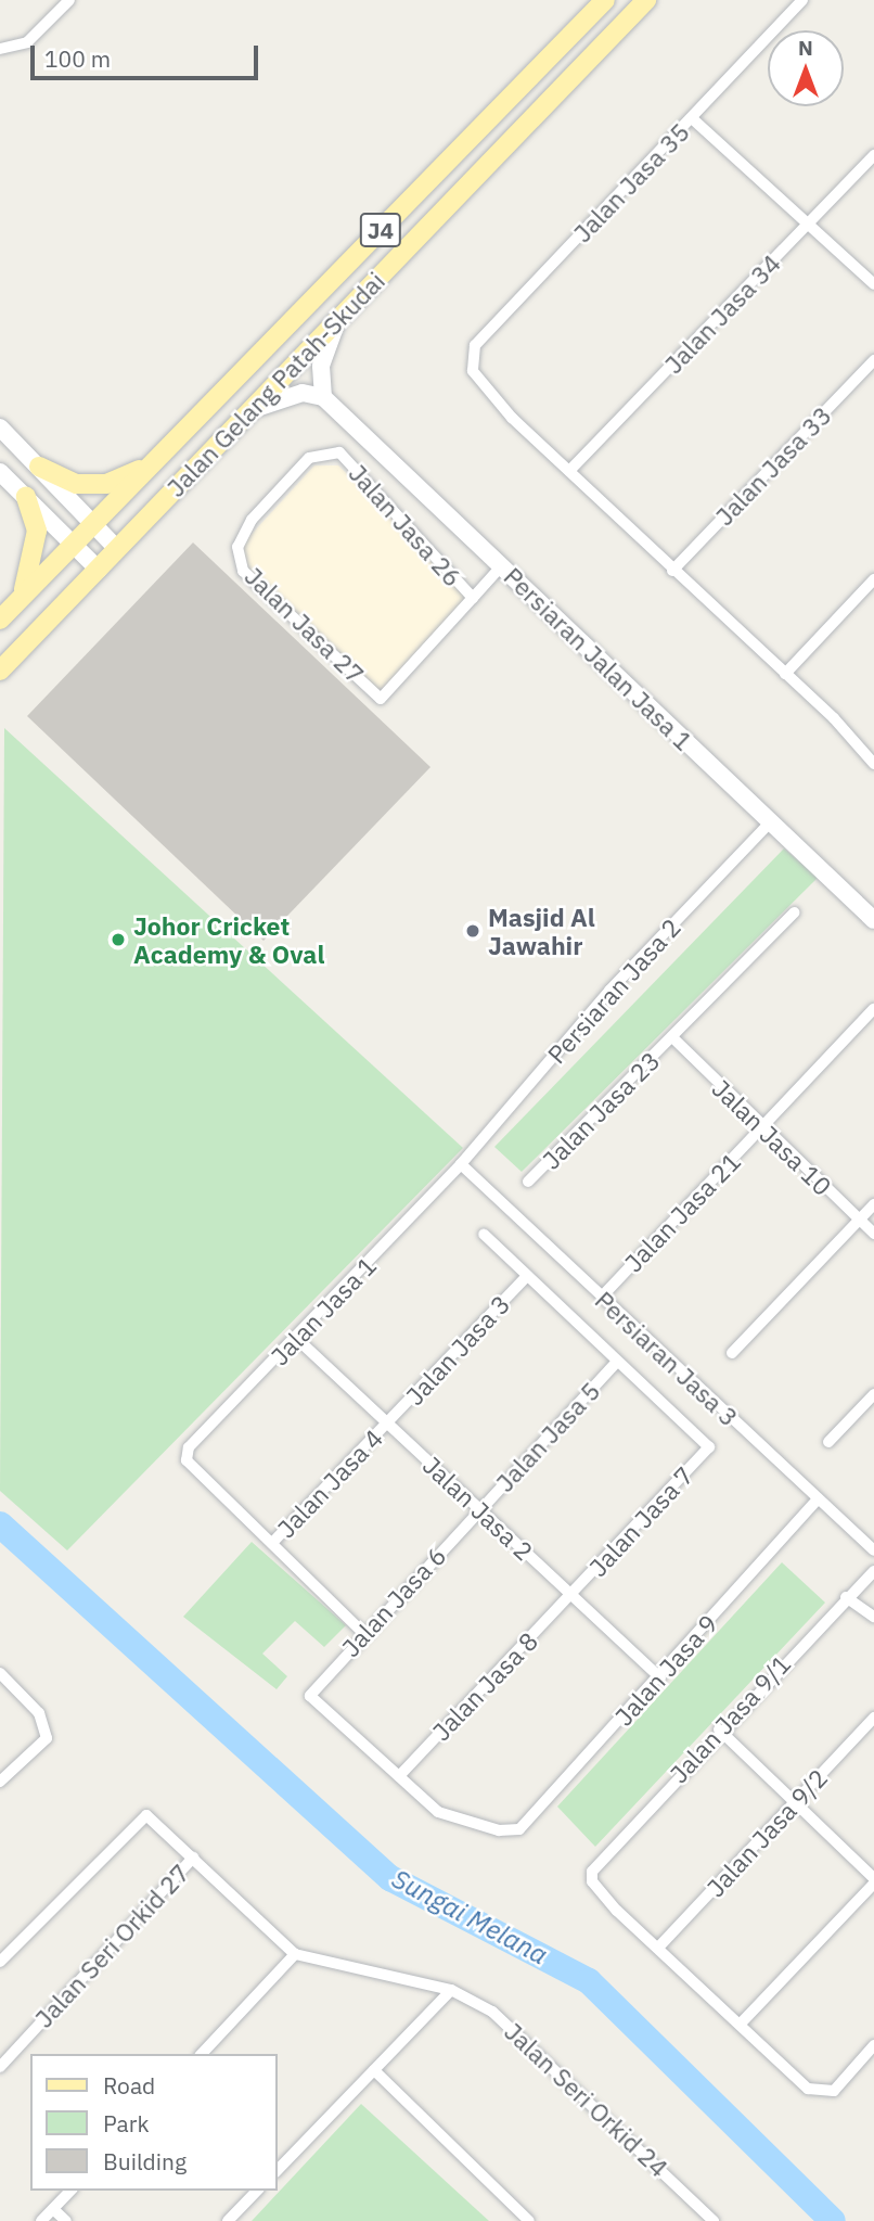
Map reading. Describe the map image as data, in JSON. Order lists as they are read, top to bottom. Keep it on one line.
{"streets":{"main road":["J4","Jalan Gelang Patah-Skudai"],"street":["Jalan Jasa 35","Jalan Jasa 34","Jalan Jasa 33","Jalan Jasa 26","Jalan Jasa 27","Persiaran Jalan Jasa 1","Persiaran Jasa 2","Jalan Jasa 23","Jalan Jasa 10","Jalan Jasa 21","Jalan Jasa 1","Jalan Jasa 3","Persiaran Jasa 3","Jalan Jasa 5","Jalan Jasa 4","Jalan Jasa 2","Jalan Jasa 7","Jalan Jasa 6","Jalan Jasa 9","Jalan Jasa 8","Jalan Jasa 9/1","Jalan Jasa 9/2","Jalan Seri Orkid 27","Jalan Seri Orkid 24"]},"crossings":[["Jalan Jasa 35","Jalan Jasa 34"],["Jalan Jasa 26","Jalan Jasa 27"],["Persiaran Jalan Jasa 1","Persiaran Jasa 2"],["Persiaran Jasa 2","Jalan Jasa 1"],["Persiaran Jasa 2","Persiaran Jasa 3"],["Jalan Jasa 23","Jalan Jasa 10"],["Jalan Jasa 10","Jalan Jasa 21"],["Jalan Jasa 21","Persiaran Jasa 3"],["Jalan Jasa 1","Persiaran Jasa 3"],["Jalan Jasa 1","Jalan Jasa 4"],["Jalan Jasa 1","Jalan Jasa 2"],["Jalan Jasa 3","Jalan Jasa 4"],["Jalan Jasa 3","Jalan Jasa 2"],["Persiaran Jasa 3","Jalan Jasa 9"],["Jalan Jasa 5","Jalan Jasa 2"],["Jalan Jasa 5","Jalan Jasa 7"],["Jalan Jasa 5","Jalan Jasa 6"],["Jalan Jasa 4","Jalan Jasa 2"],["Jalan Jasa 2","Jalan Jasa 7"],["Jalan Jasa 2","Jalan Jasa 6"],["Jalan Jasa 2","Jalan Jasa 9"],["Jalan Jasa 2","Jalan Jasa 8"],["Jalan Jasa 7","Jalan Jasa 8"],["Jalan Jasa 6","Jalan Jasa 9"],["Jalan Jasa 6","Jalan Jasa 8"],["Jalan Jasa 9","Jalan Jasa 8"],["Jalan Jasa 9/1","Jalan Jasa 9/2"]],"water":["Sungai Melana"],"places":["Masjid Al Jawahir","Johor Cricket Academy & Oval"],"legend":["Road","Park","Building"],"scale_bar":"100 m","north":"top"}
